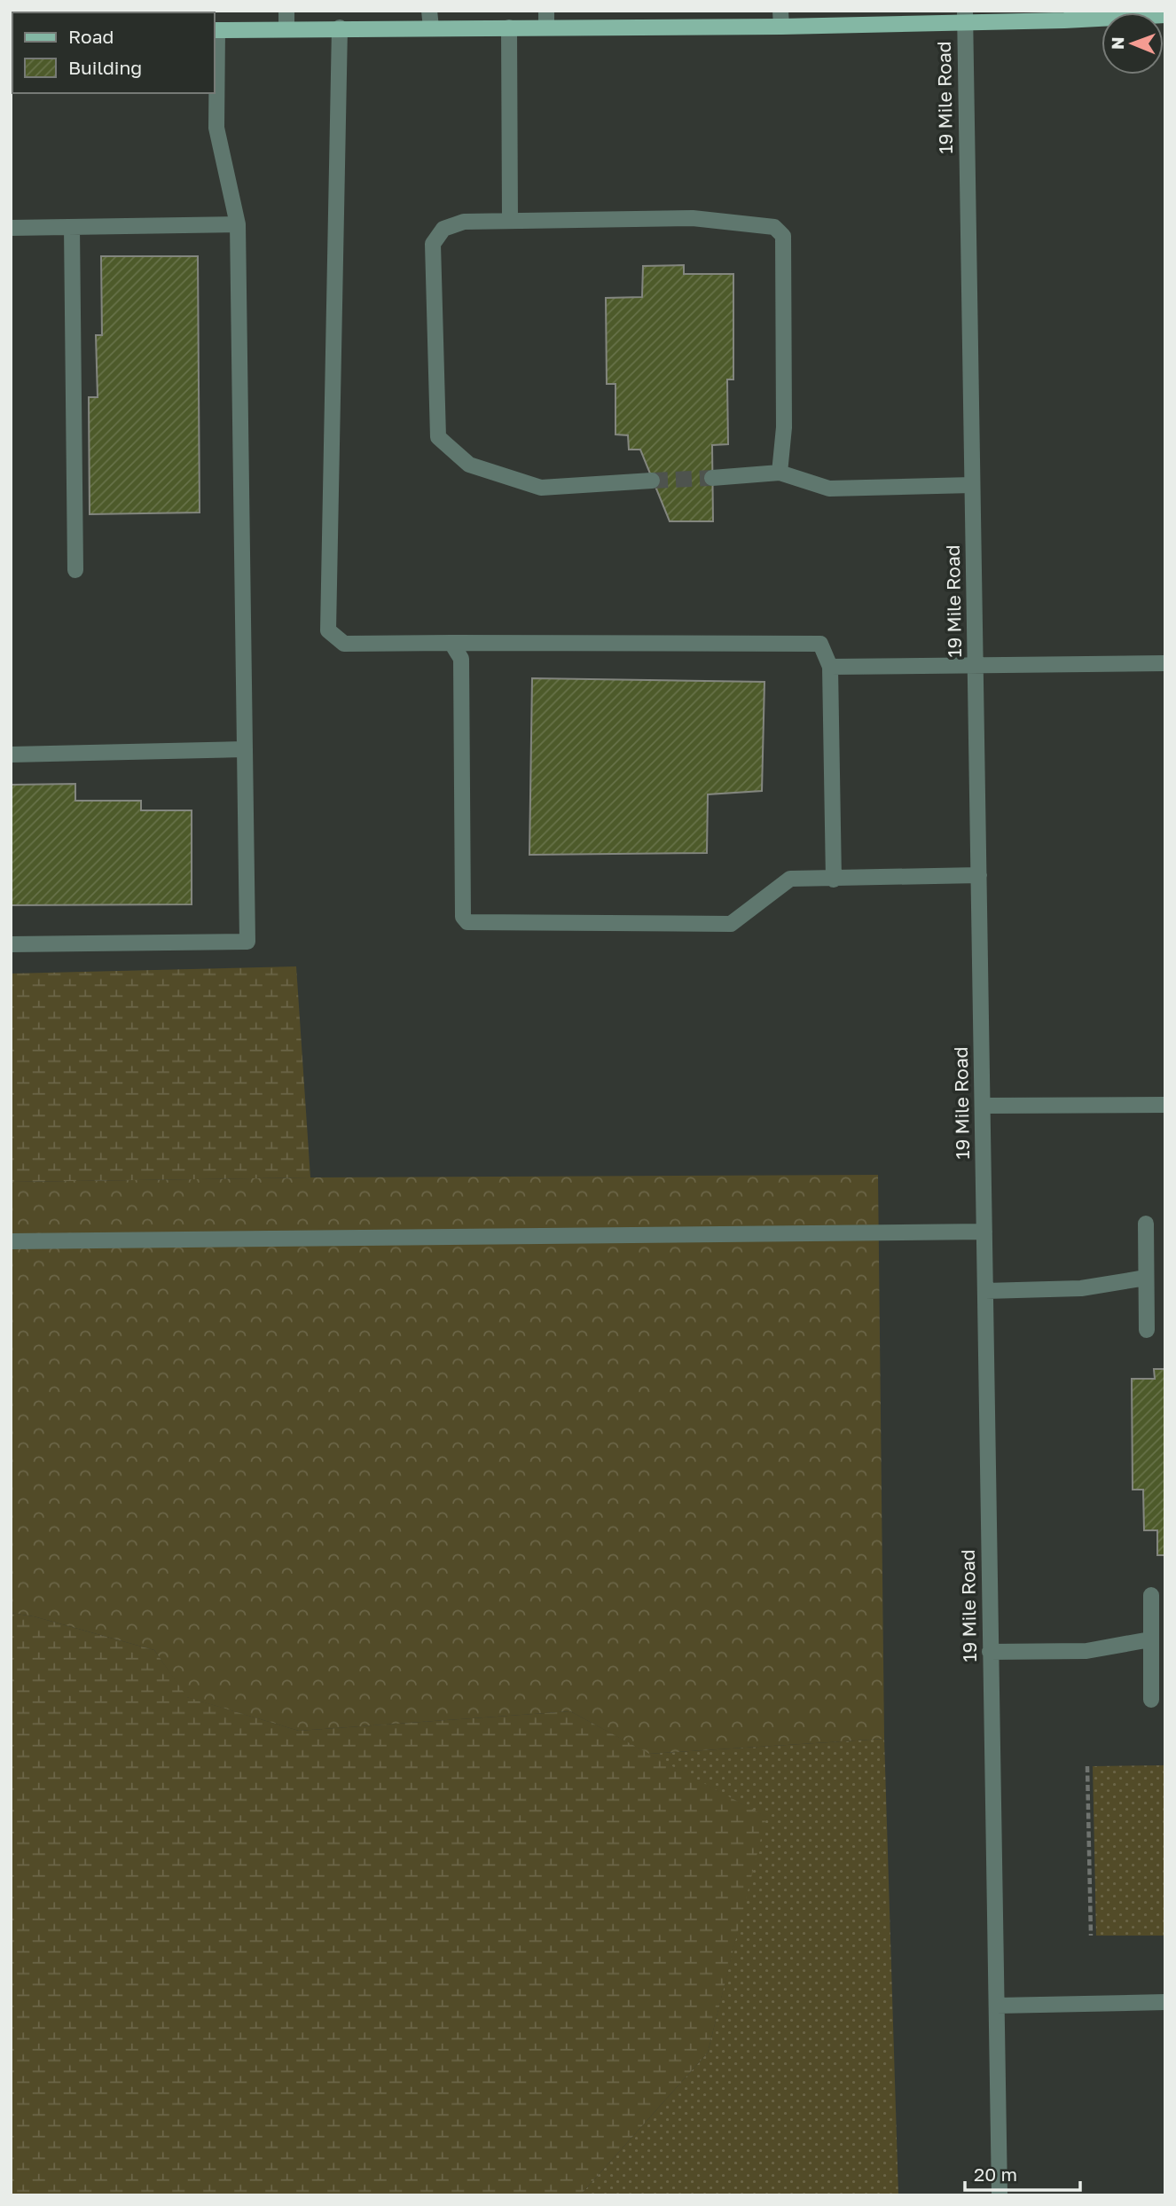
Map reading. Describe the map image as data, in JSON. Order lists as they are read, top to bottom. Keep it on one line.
{"streets":{"street":["19 Mile Road"]},"legend":["Road","Building"],"scale_bar":"20 m","north":"left"}
